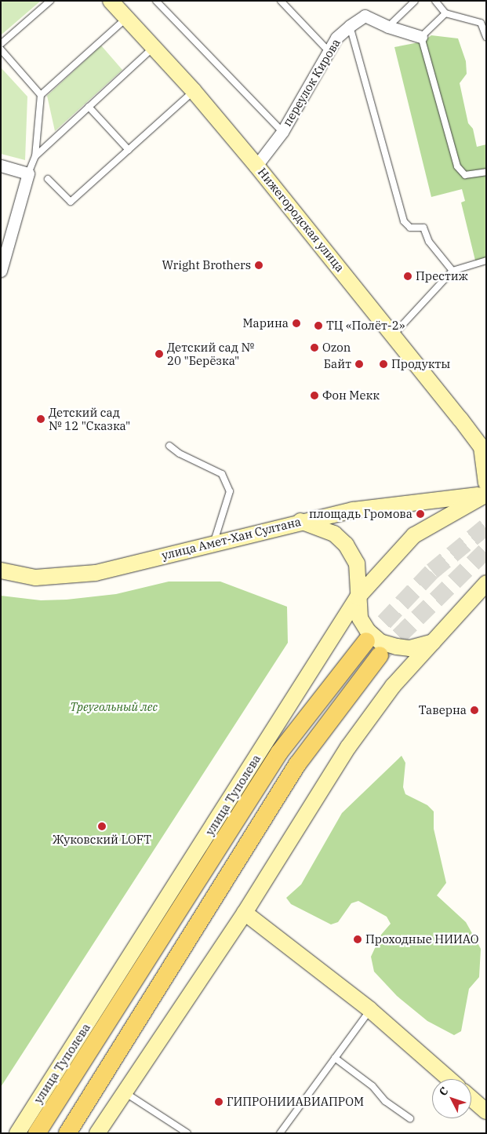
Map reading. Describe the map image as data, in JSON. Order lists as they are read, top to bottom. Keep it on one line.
{"streets":{"main road":["Нижегородская улица","улица Амет-Хан Султана","улица Туполева"],"street":["переулок Кирова"]},"crossings":[["переулок Кирова","Нижегородская улица"],["улица Амет-Хан Султана","улица Туполева"]],"parks":["Треугольный лес"],"places":["Wright Brothers","Престиж","Марина","ТЦ «Полёт-2»","Ozon","Детский сад № 20 \"Берёзка\"","Байт","Продукты","Фон Мекк","Детский сад № 12 \"Сказка\"","площадь Громова","Таверна","Жуковский LOFT","Проходные НИИАО","ГИПРОНИИАВИАПРОМ"],"north":"top left"}
